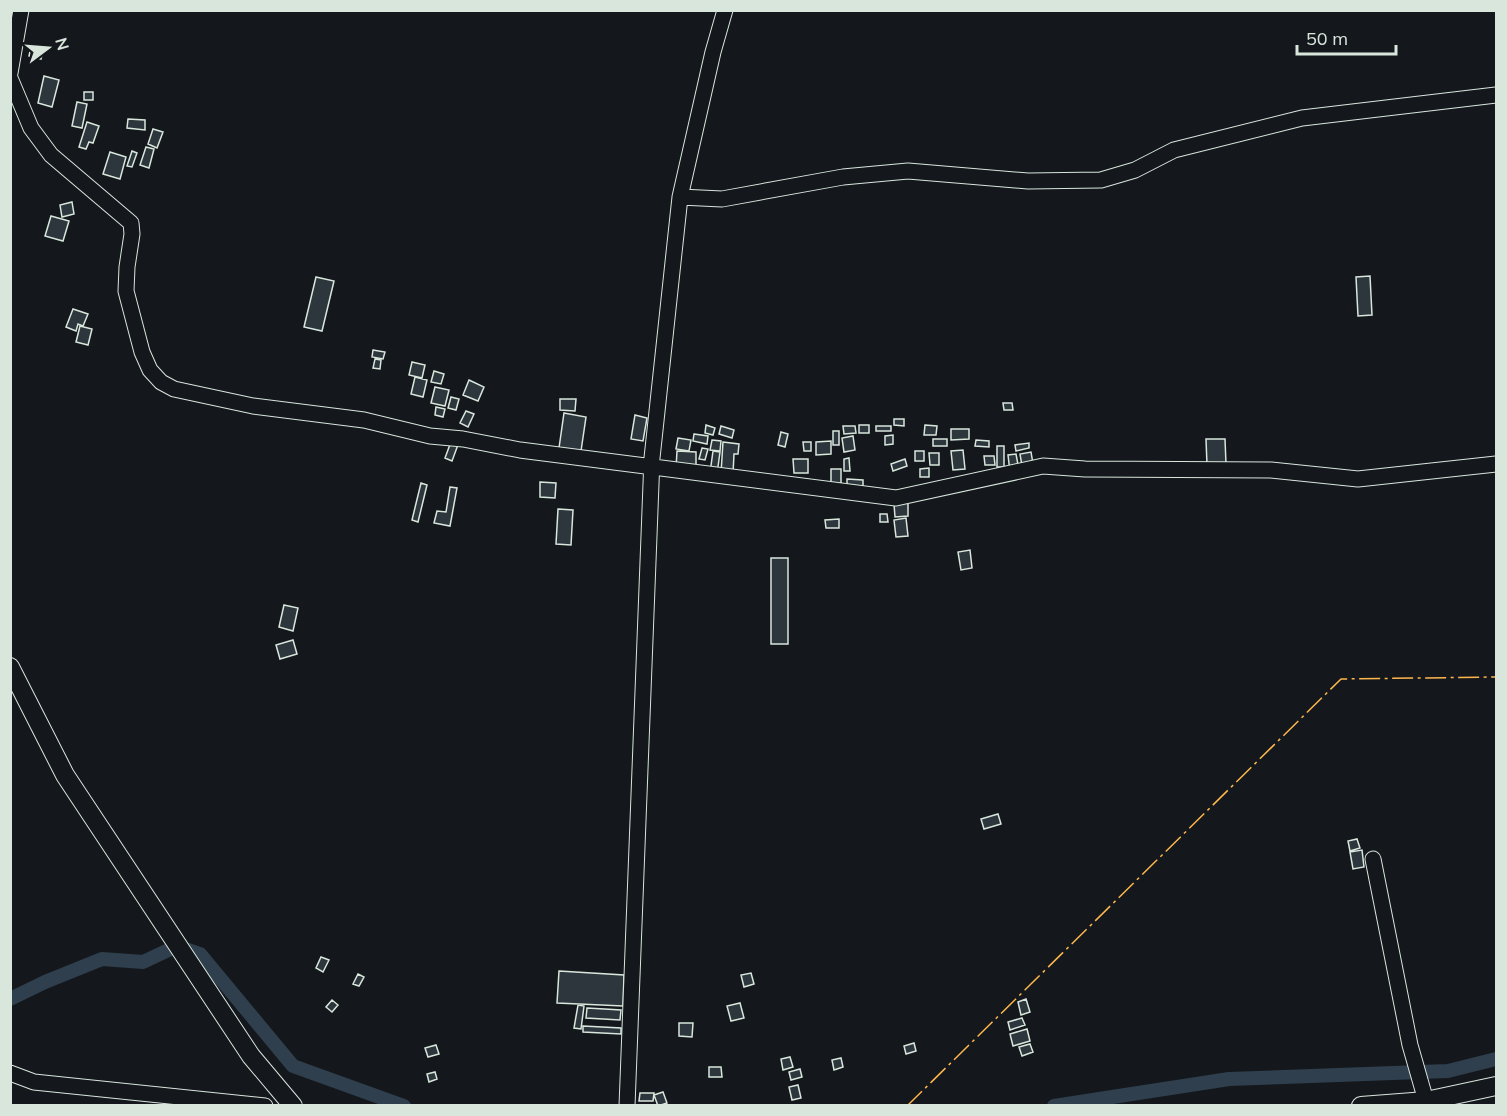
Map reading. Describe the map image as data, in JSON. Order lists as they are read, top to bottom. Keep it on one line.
{"scale_bar":"50 m","north":"right"}
